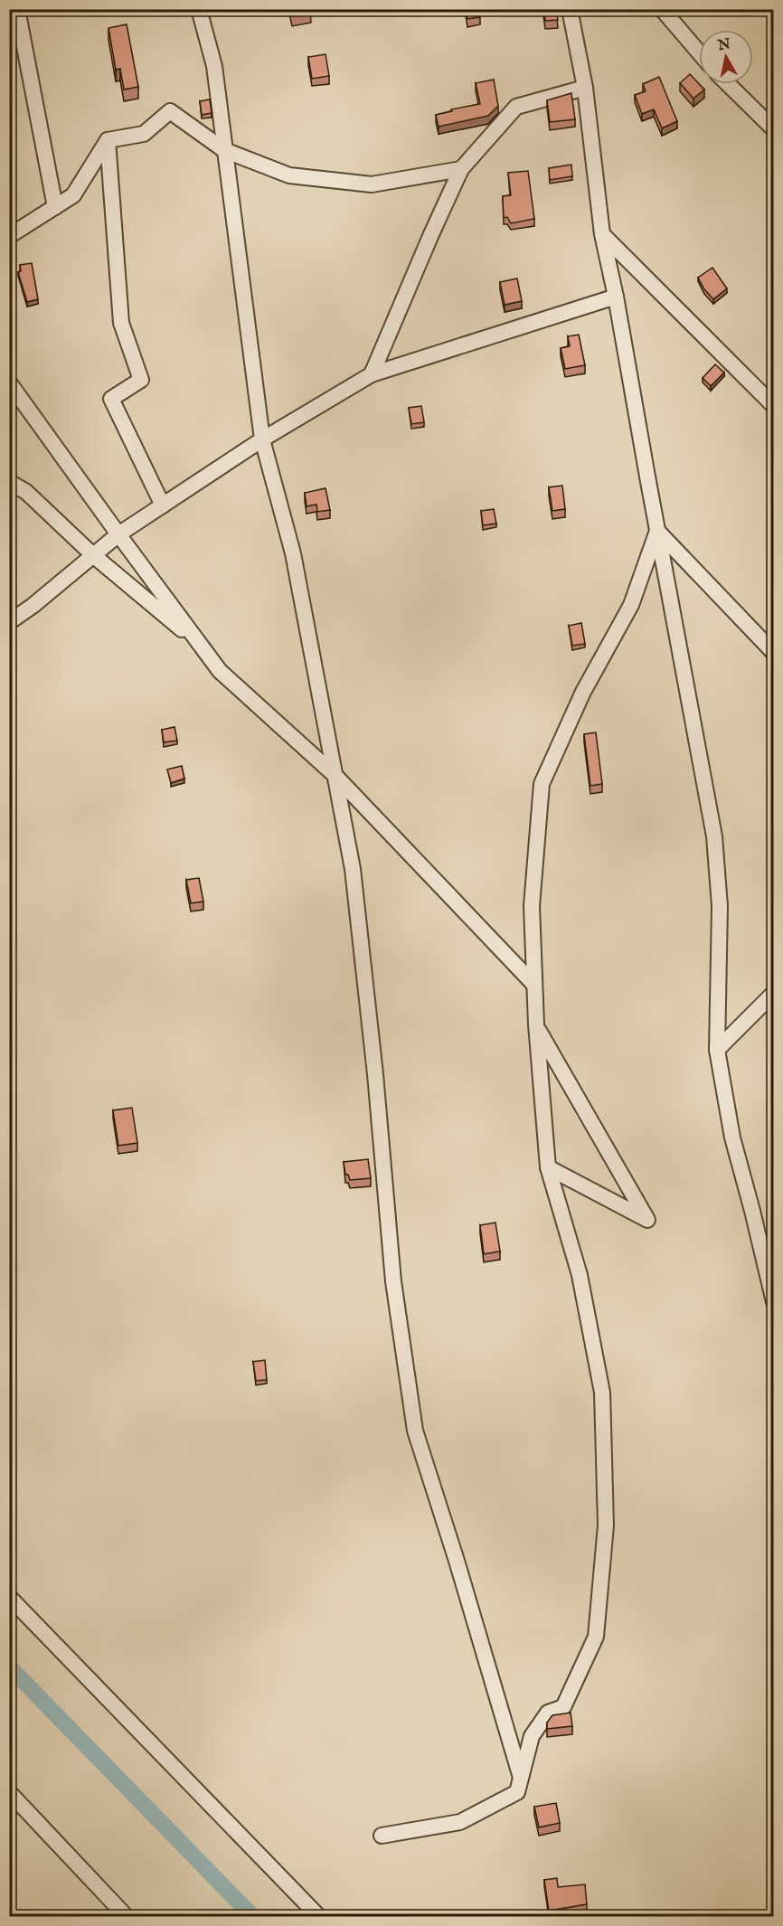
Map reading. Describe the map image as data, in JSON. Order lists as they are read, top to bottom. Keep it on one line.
{"north":"top"}
